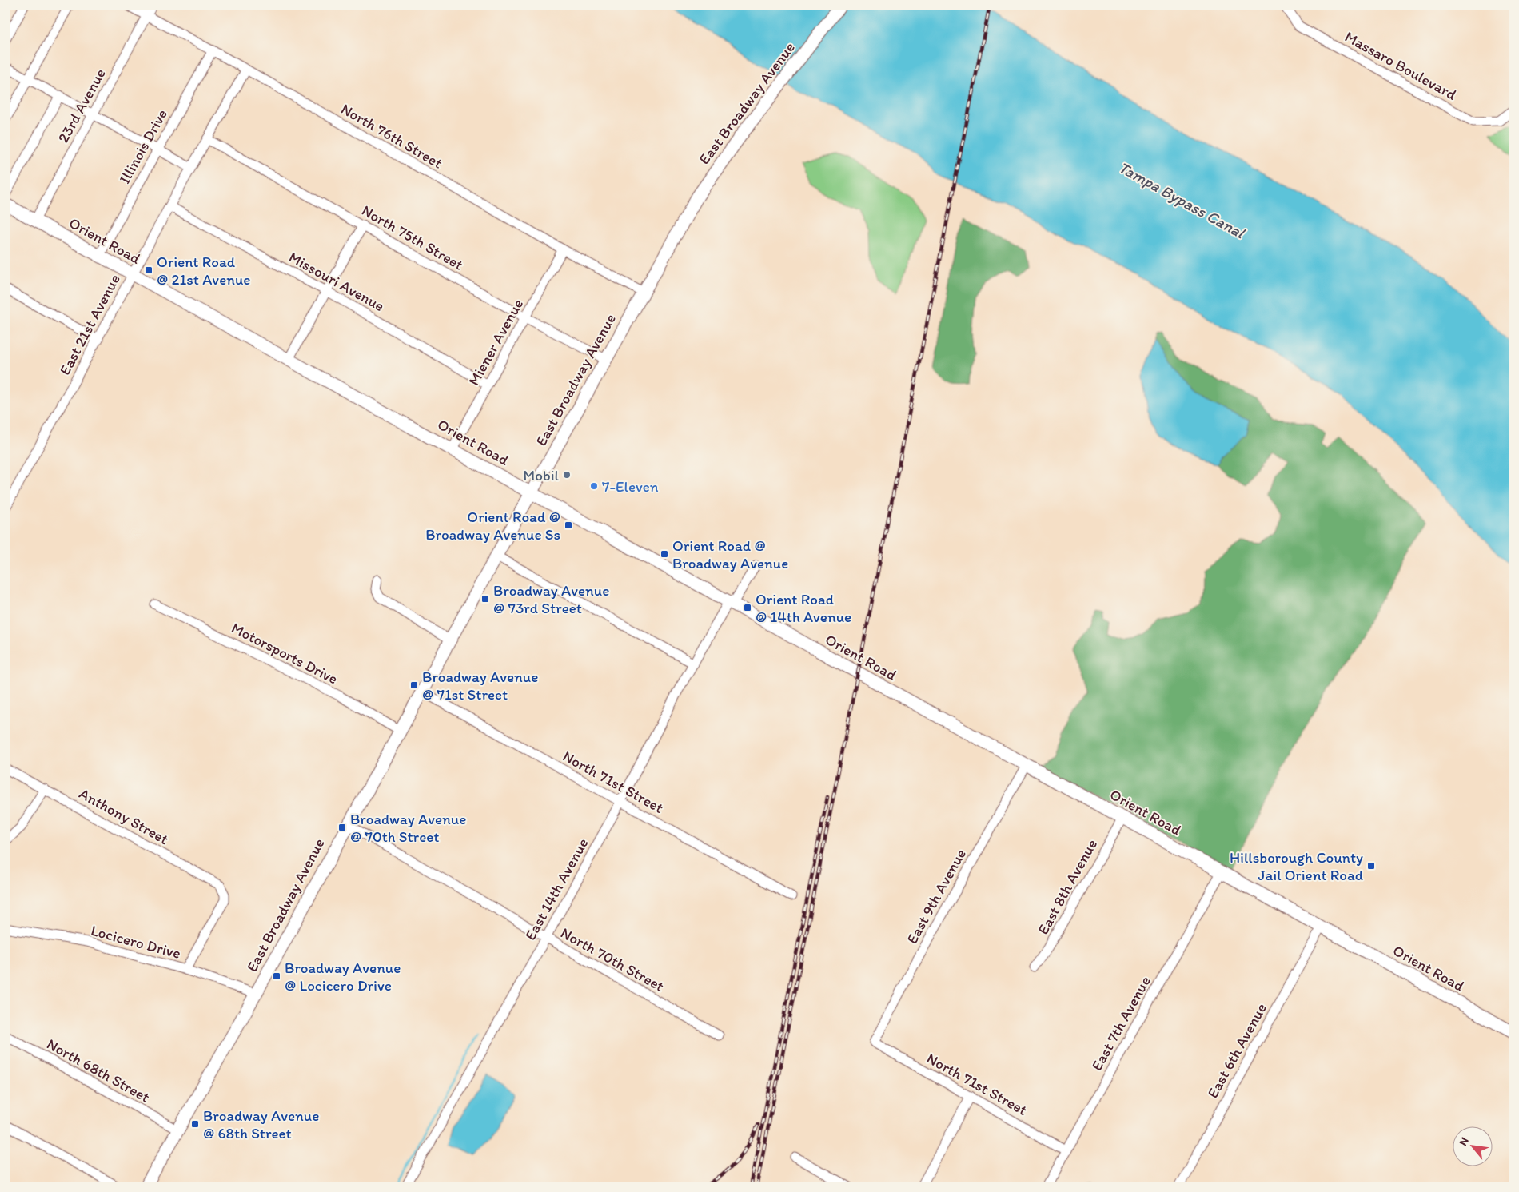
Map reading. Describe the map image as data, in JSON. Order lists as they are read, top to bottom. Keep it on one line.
{"streets":{"street":["Massaro Boulevard","East Broadway Avenue","23rd Avenue","North 76th Street","Illinois Drive","North 75th Street","Orient Road","Missouri Avenue","East 21st Avenue","Miener Avenue","Motorsports Drive","North 71st Street","Anthony Street","East 8th Avenue","East 14th Avenue","East 9th Avenue","Locicero Drive","North 70th Street","East 7th Avenue","East 6th Avenue","North 68th Street"]},"crossings":[["East Broadway Avenue","North 76th Street"],["East Broadway Avenue","North 75th Street"],["East Broadway Avenue","Orient Road"],["East Broadway Avenue","Motorsports Drive"],["East Broadway Avenue","North 71st Street"],["East Broadway Avenue","Locicero Drive"],["East Broadway Avenue","North 70th Street"],["East Broadway Avenue","North 68th Street"],["23rd Avenue","North 76th Street"],["23rd Avenue","Orient Road"],["North 76th Street","Illinois Drive"],["North 76th Street","East 21st Avenue"],["North 76th Street","Miener Avenue"],["Illinois Drive","Orient Road"],["North 75th Street","East 21st Avenue"],["North 75th Street","Miener Avenue"],["Orient Road","East 21st Avenue"],["Orient Road","Miener Avenue"],["Orient Road","East 8th Avenue"],["Orient Road","East 14th Avenue"],["Orient Road","East 9th Avenue"],["Orient Road","East 7th Avenue"],["Orient Road","East 6th Avenue"],["Missouri Avenue","East 21st Avenue"],["Missouri Avenue","Miener Avenue"],["North 71st Street","East 14th Avenue"],["North 71st Street","East 9th Avenue"],["North 71st Street","East 7th Avenue"],["Anthony Street","Locicero Drive"],["East 14th Avenue","North 70th Street"]],"water":["Tampa Bypass Canal"],"places":{"transit":["Orient Road @ 21st Avenue","Orient Road @ Broadway Avenue Ss","Orient Road @ Broadway Avenue","Broadway Avenue @ 73rd Street","Orient Road @ 14th Avenue","Broadway Avenue @ 71st Street","Broadway Avenue @ 70th Street","Hillsborough County Jail Orient Road","Broadway Avenue @ Locicero Drive","Broadway Avenue @ 68th Street"],"other":["Mobil","7-Eleven"]},"north":"top left"}
